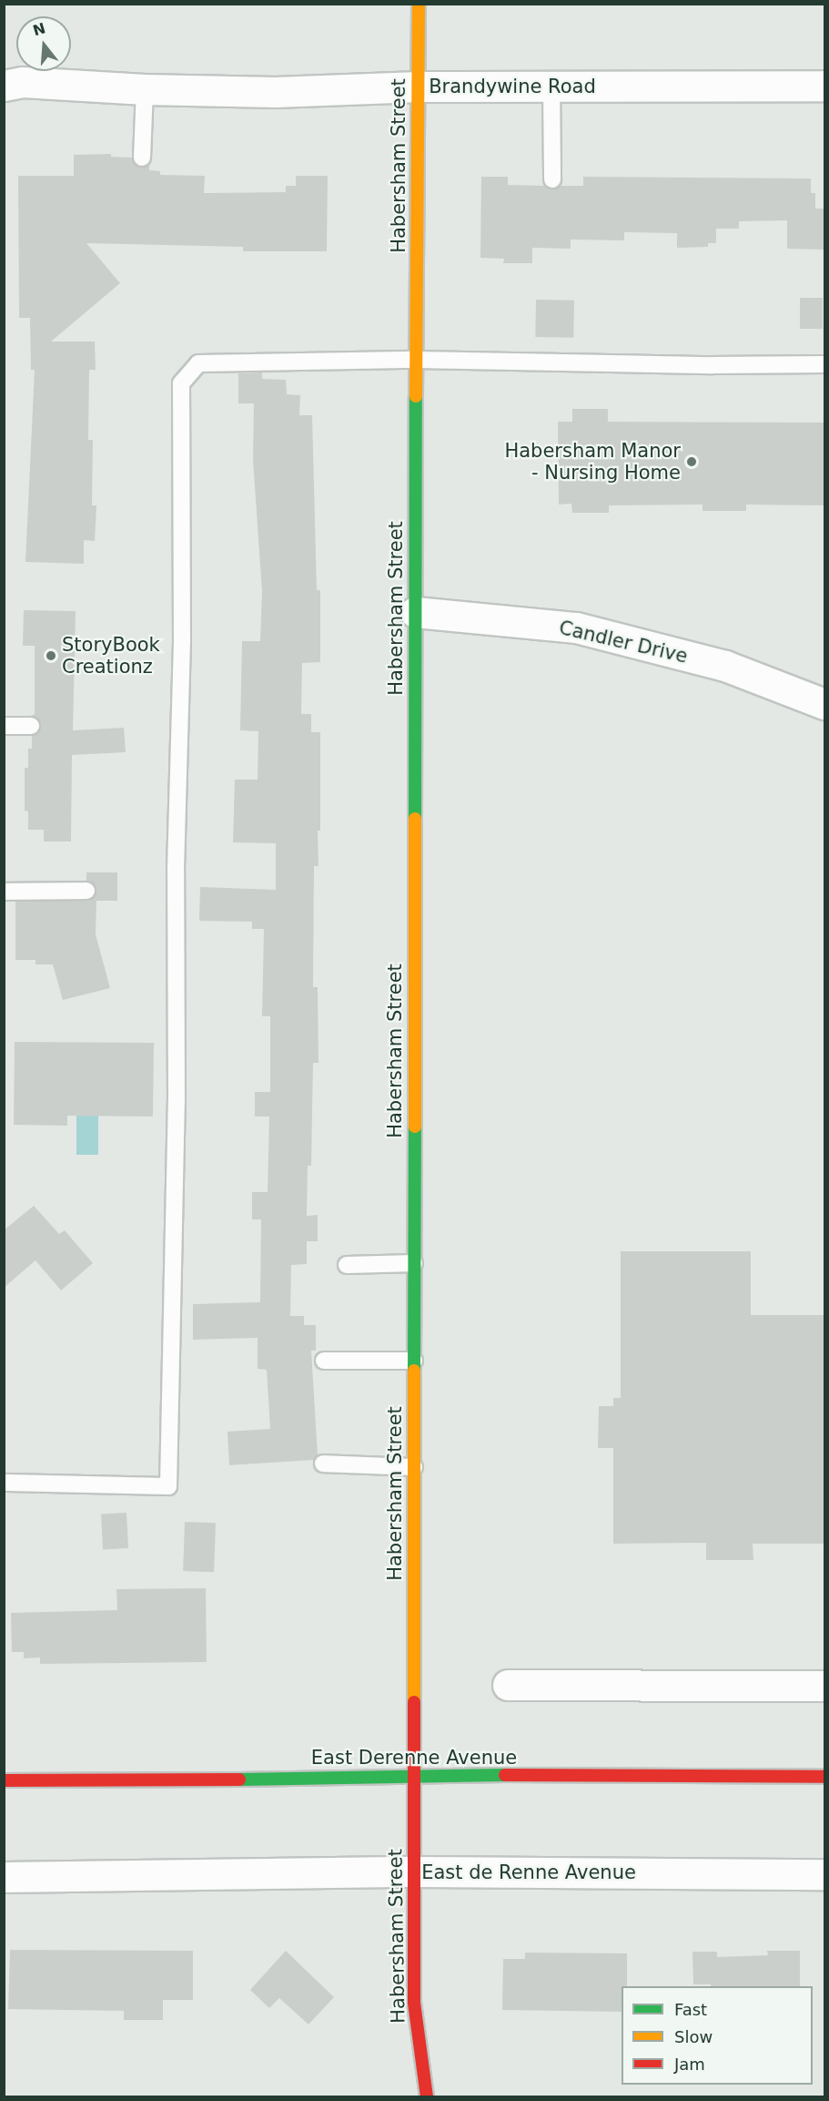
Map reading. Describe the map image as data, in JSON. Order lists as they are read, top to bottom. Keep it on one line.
{"streets":{"main road":["Habersham Street","East Derenne Avenue"],"street":["Brandywine Road","Candler Drive","East de Renne Avenue"]},"crossings":[["Brandywine Road","Habersham Street"],["Habersham Street","Candler Drive"],["Habersham Street","East Derenne Avenue"],["Habersham Street","East de Renne Avenue"]],"places":["Habersham Manor - Nursing Home","StoryBook Creationz"],"legend":["Fast","Slow","Jam"],"north":"top"}
